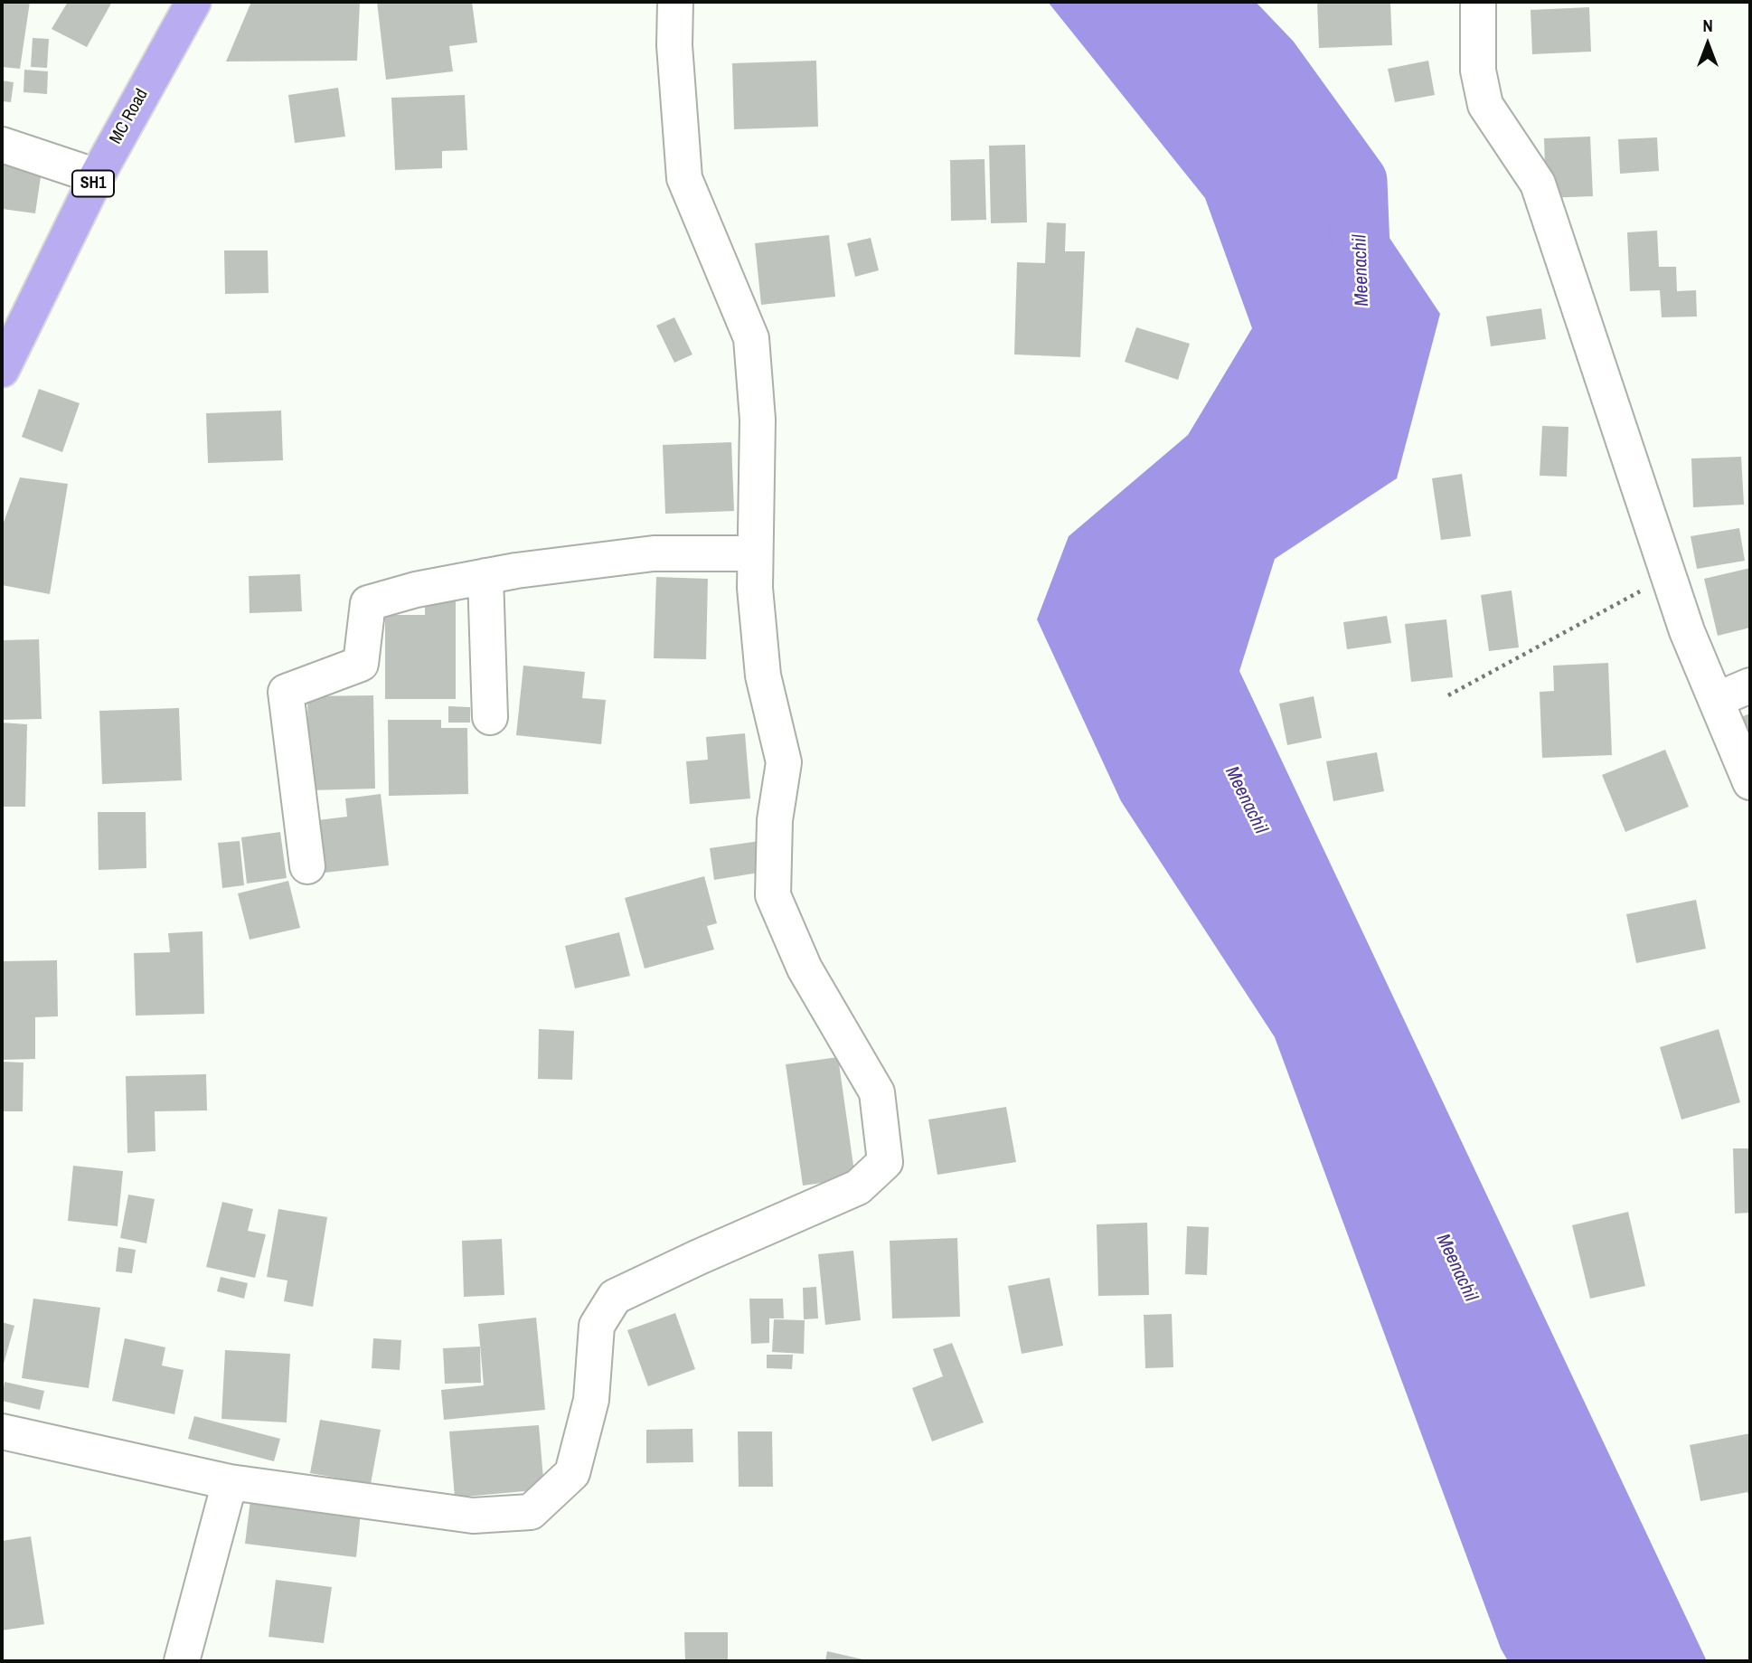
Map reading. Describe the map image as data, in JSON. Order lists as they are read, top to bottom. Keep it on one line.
{"streets":{"main road":["MC Road","SH1"]},"water":["Meenachil"],"north":"top"}
